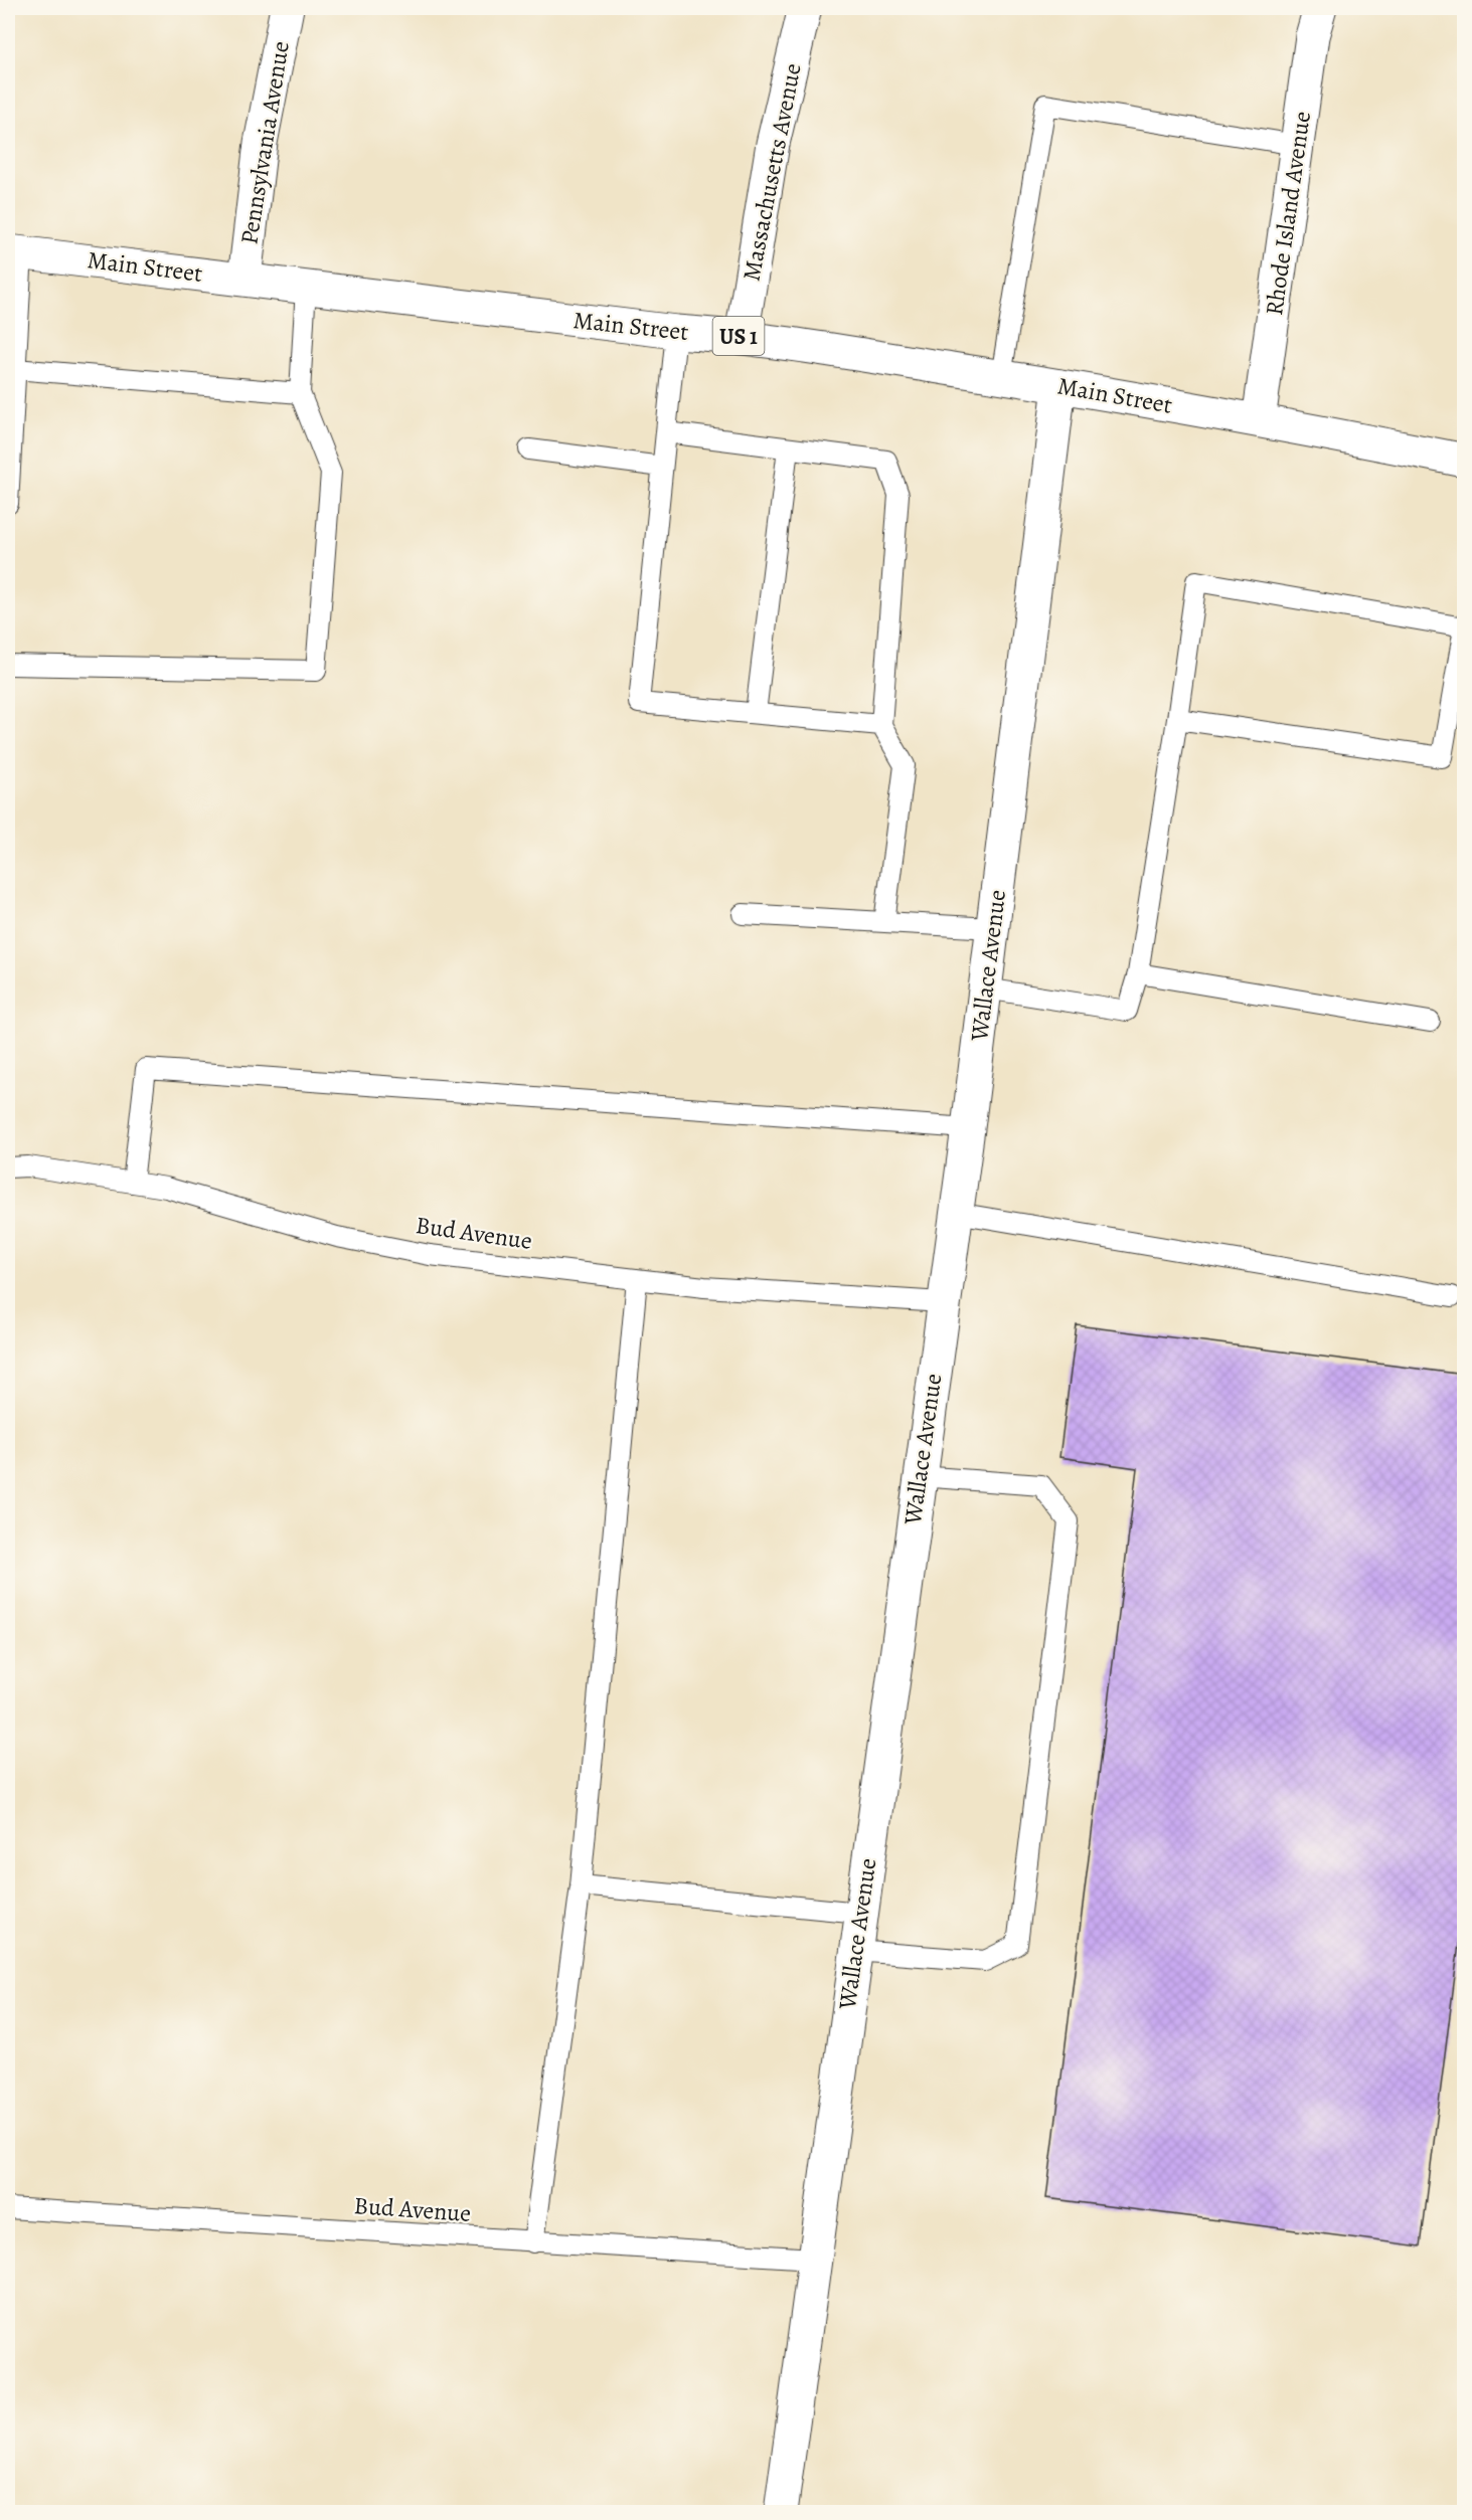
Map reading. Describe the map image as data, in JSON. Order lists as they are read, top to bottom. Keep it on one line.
{"streets":{"street":["Pennsylvania Avenue","Massachusetts Avenue","Rhode Island Avenue","Main Street","US 1","Wallace Avenue"],"lane":["Bud Avenue"]},"crossings":[["Pennsylvania Avenue","Main Street"],["Massachusetts Avenue","Main Street"],["Rhode Island Avenue","Main Street"],["Main Street","Wallace Avenue"],["Wallace Avenue","Bud Avenue"]]}
